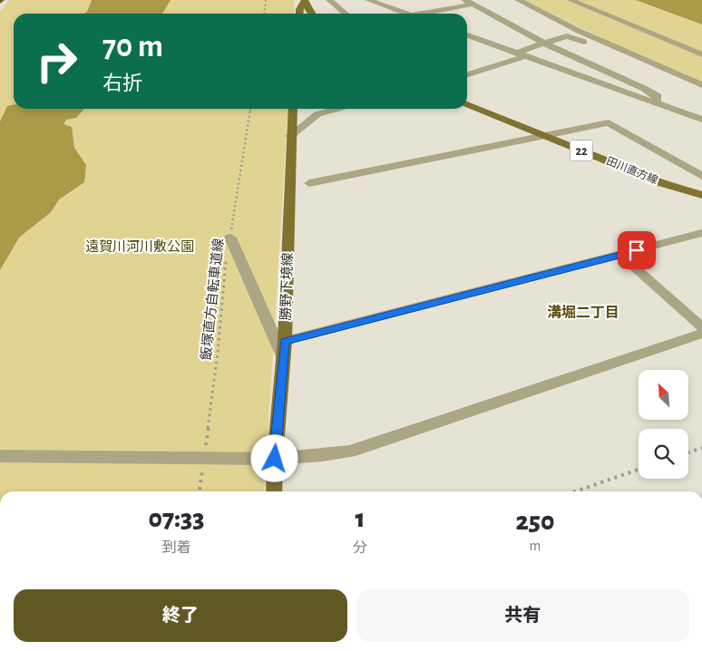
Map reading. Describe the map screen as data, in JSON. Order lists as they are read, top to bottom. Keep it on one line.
{"streets":{"main road":["22","田川直方線","勝野下境線"],"path":["飯塚直方自転車道線"]},"districts":["溝堀二丁目"],"parks":["遠賀川河川敷公園"],"north":"top left","page":{"turn":["70 m","右折"],"eta":["07:33","到着","1","分","250","m"],"buttons":["終了","共有"]}}
